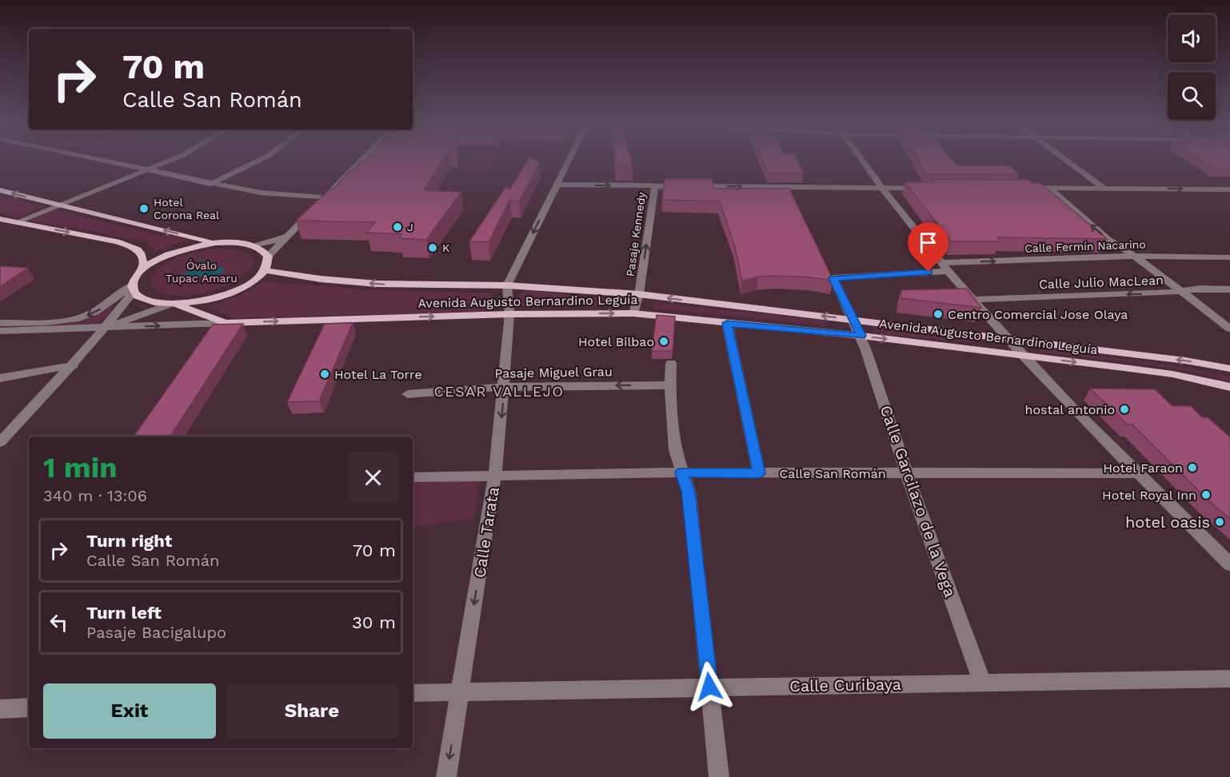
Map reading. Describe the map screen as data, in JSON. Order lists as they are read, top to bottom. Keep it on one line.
{"streets":{"main road":["Avenida Augusto Bernardino Leguía"],"street":["Pasaje Kennedy","Calle Fermín Nacarino","Calle Julio MacLean","Pasaje Miguel Grau","Calle San Román","Calle Garcilazo de la Vega","Calle Tarata","Calle Curibaya"]},"crossings":[["Pasaje Kennedy","Avenida Augusto Bernardino Leguía"],["Calle Fermín Nacarino","Calle Garcilazo de la Vega"],["Avenida Augusto Bernardino Leguía","Calle Garcilazo de la Vega"],["Avenida Augusto Bernardino Leguía","Calle Tarata"],["Pasaje Miguel Grau","Calle Tarata"],["Calle San Román","Calle Garcilazo de la Vega"],["Calle San Román","Calle Tarata"],["Calle Garcilazo de la Vega","Calle Curibaya"],["Calle Tarata","Calle Curibaya"]],"one_way":["Pasaje Miguel Grau","Calle Tarata"],"districts":["CESAR VALLEJO"],"parks":["Óvalo Tupac Amaru"],"places":["Hotel Corona Real","J","K","Centro Comercial Jose Olaya","Hotel Bilbao","Hotel La Torre","hostal antonio","Hotel Faraon","Hotel Royal Inn","hotel oasis"],"page":{"turn":["70 m","Calle San Román"],"heading":["1 min","340 m · 13:06"],"list":[{"name":"Turn right","note":"Calle San Román","value":"70 m"},{"name":"Turn left","note":"Pasaje Bacigalupo","value":"30 m"}],"buttons":["Exit","Share"]}}
